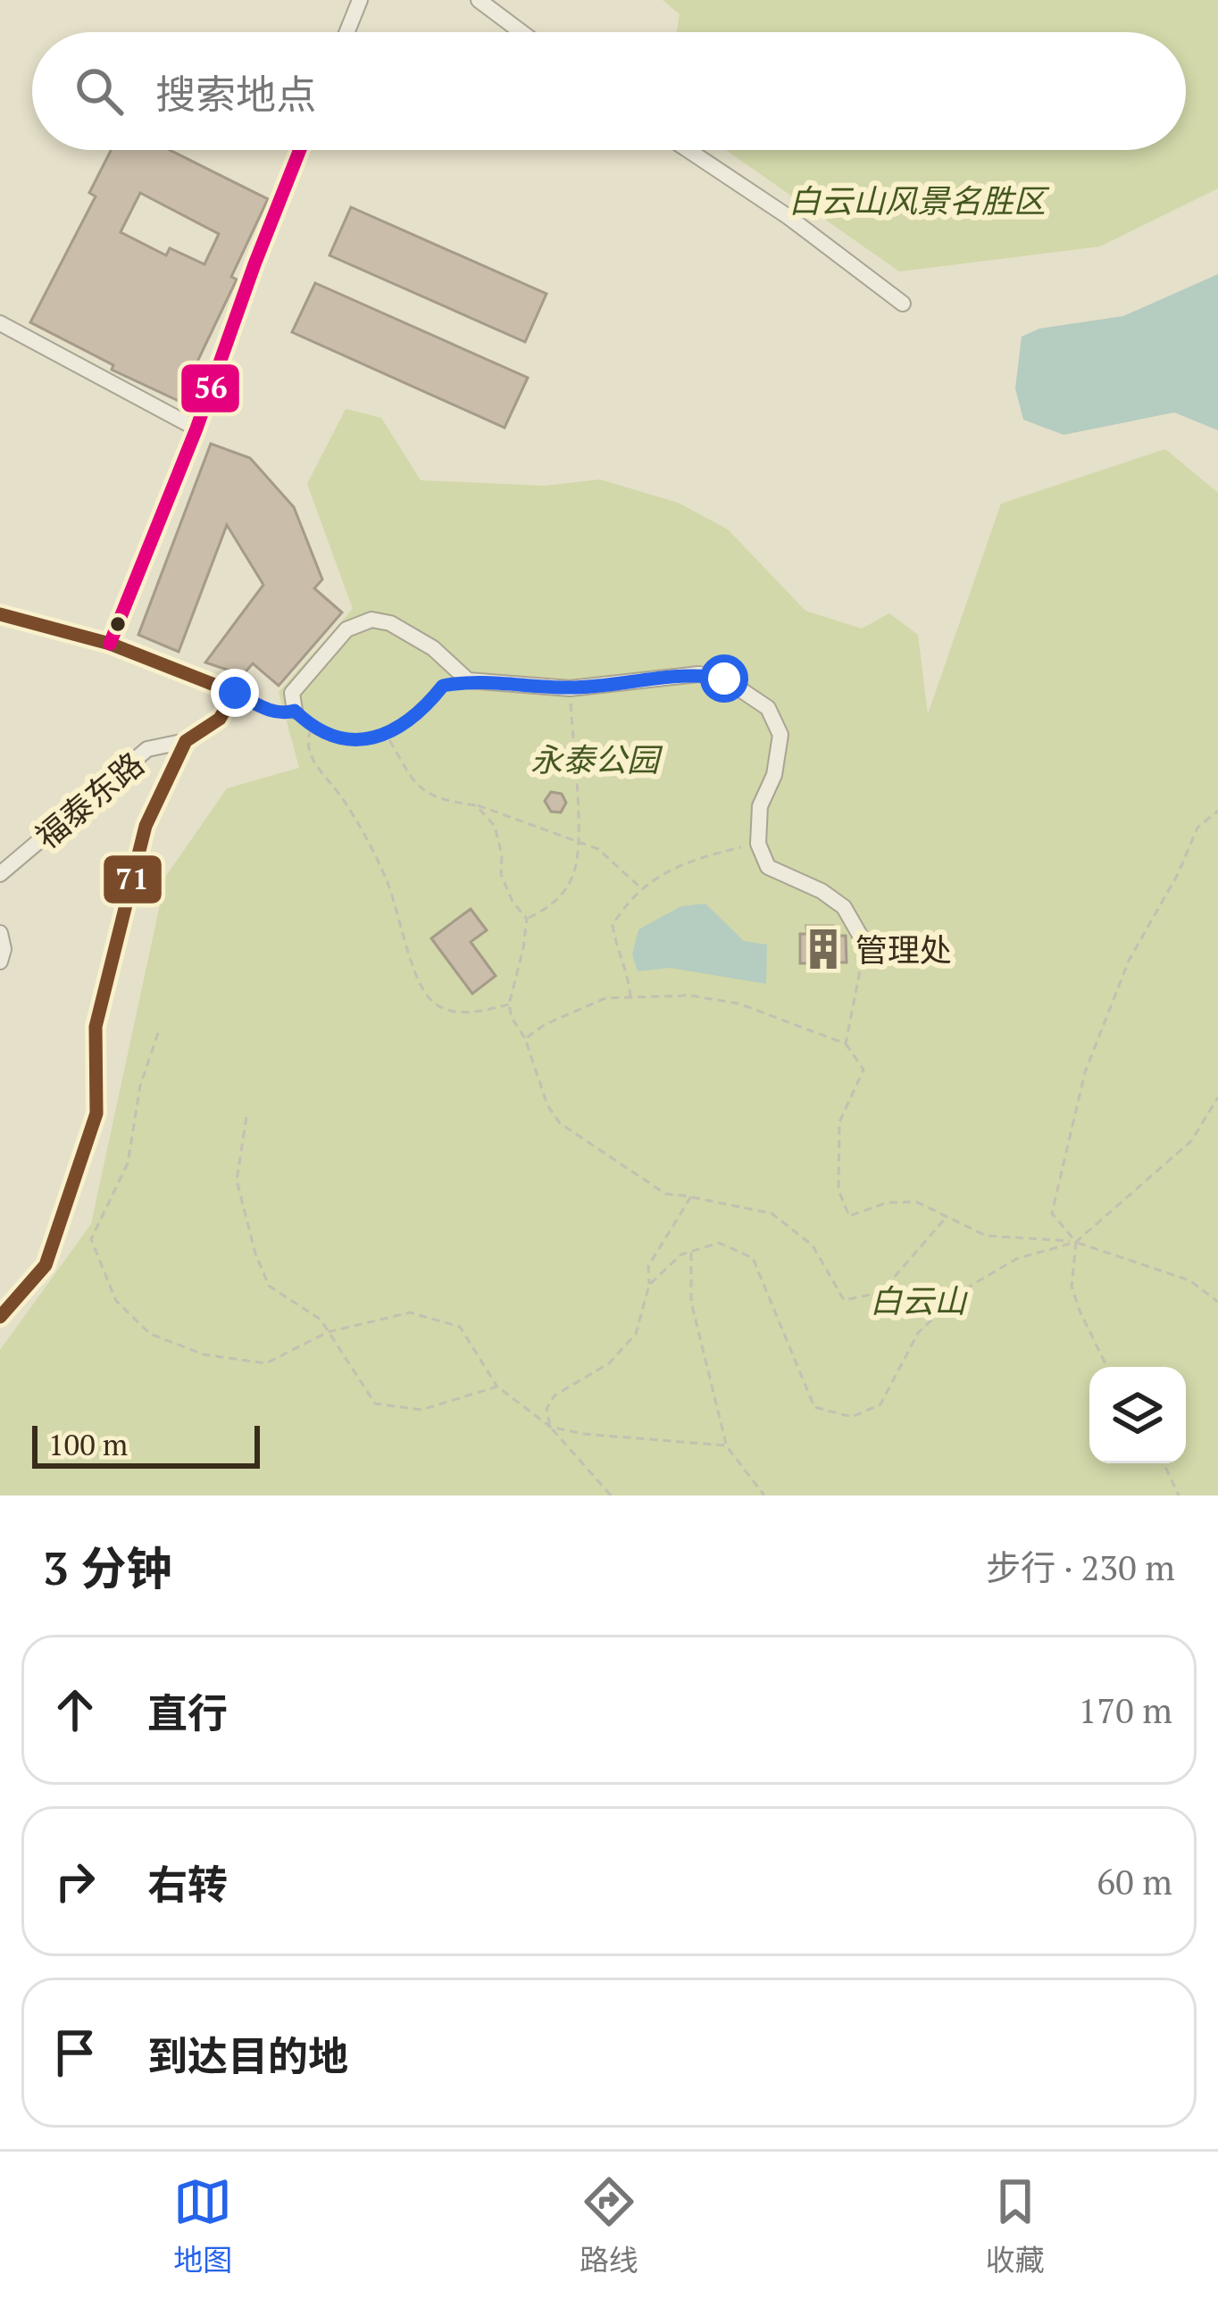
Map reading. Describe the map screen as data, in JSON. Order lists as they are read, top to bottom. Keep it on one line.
{"streets":{"street":["福泰东路"]},"parks":["白云山风景名胜区","永泰公园","白云山"],"places":{"building":["管理处"]},"lines":["transit line 56","transit line 71"],"scale_bar":"100 m","page":{"search":"搜索地点","scale":"100 m","heading":["3 分钟","步行 · 230 m"],"list":[["直行","170 m"],["右转","60 m"],"到达目的地"],"nav":["地图","路线","收藏"]}}
